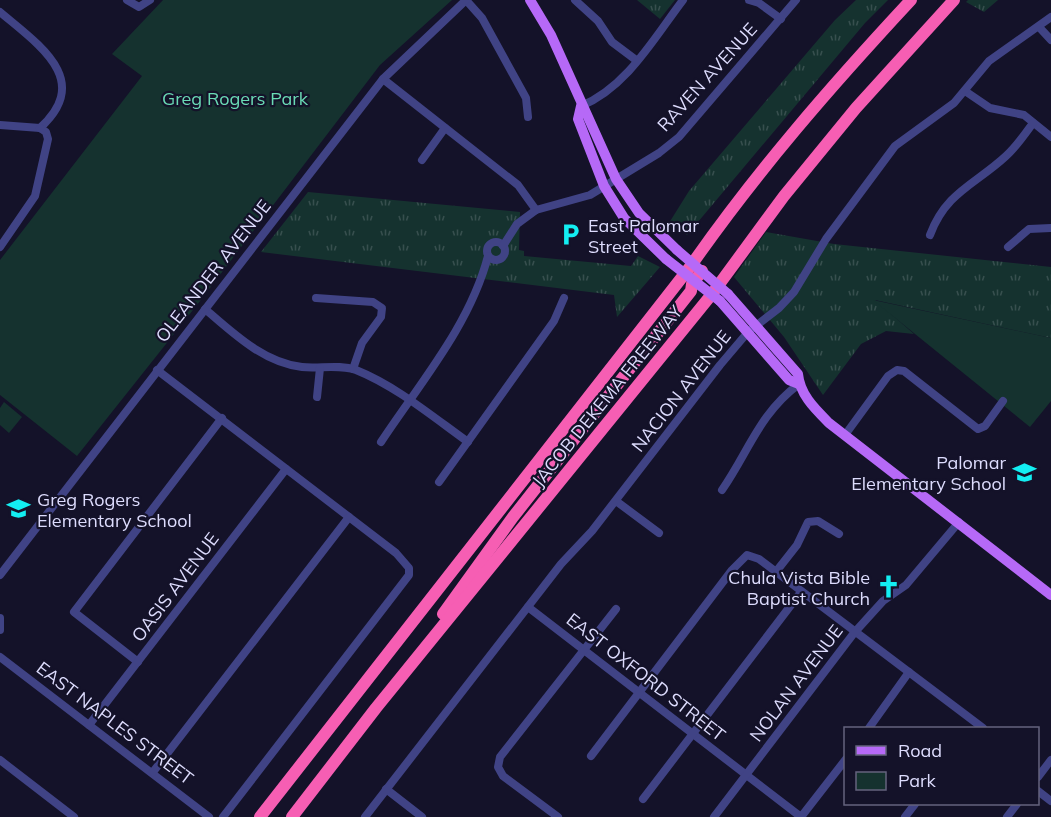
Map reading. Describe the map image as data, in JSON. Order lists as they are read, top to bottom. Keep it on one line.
{"streets":{"highway":["JACOB DEKEMA FREEWAY"],"street":["RAVEN AVENUE","OLEANDER AVENUE","NACION AVENUE","OASIS AVENUE","EAST OXFORD STREET","NOLAN AVENUE","EAST NAPLES STREET"]},"crossings":[["NACION AVENUE","EAST OXFORD STREET"],["OASIS AVENUE","EAST NAPLES STREET"],["EAST OXFORD STREET","NOLAN AVENUE"]],"parks":["Greg Rogers Park"],"places":{"parking":["East Palomar Street"],"school or university":["Palomar Elementary School","Greg Rogers Elementary School"],"church":["Chula Vista Bible Baptist Church"]},"legend":["Road","Park"]}
